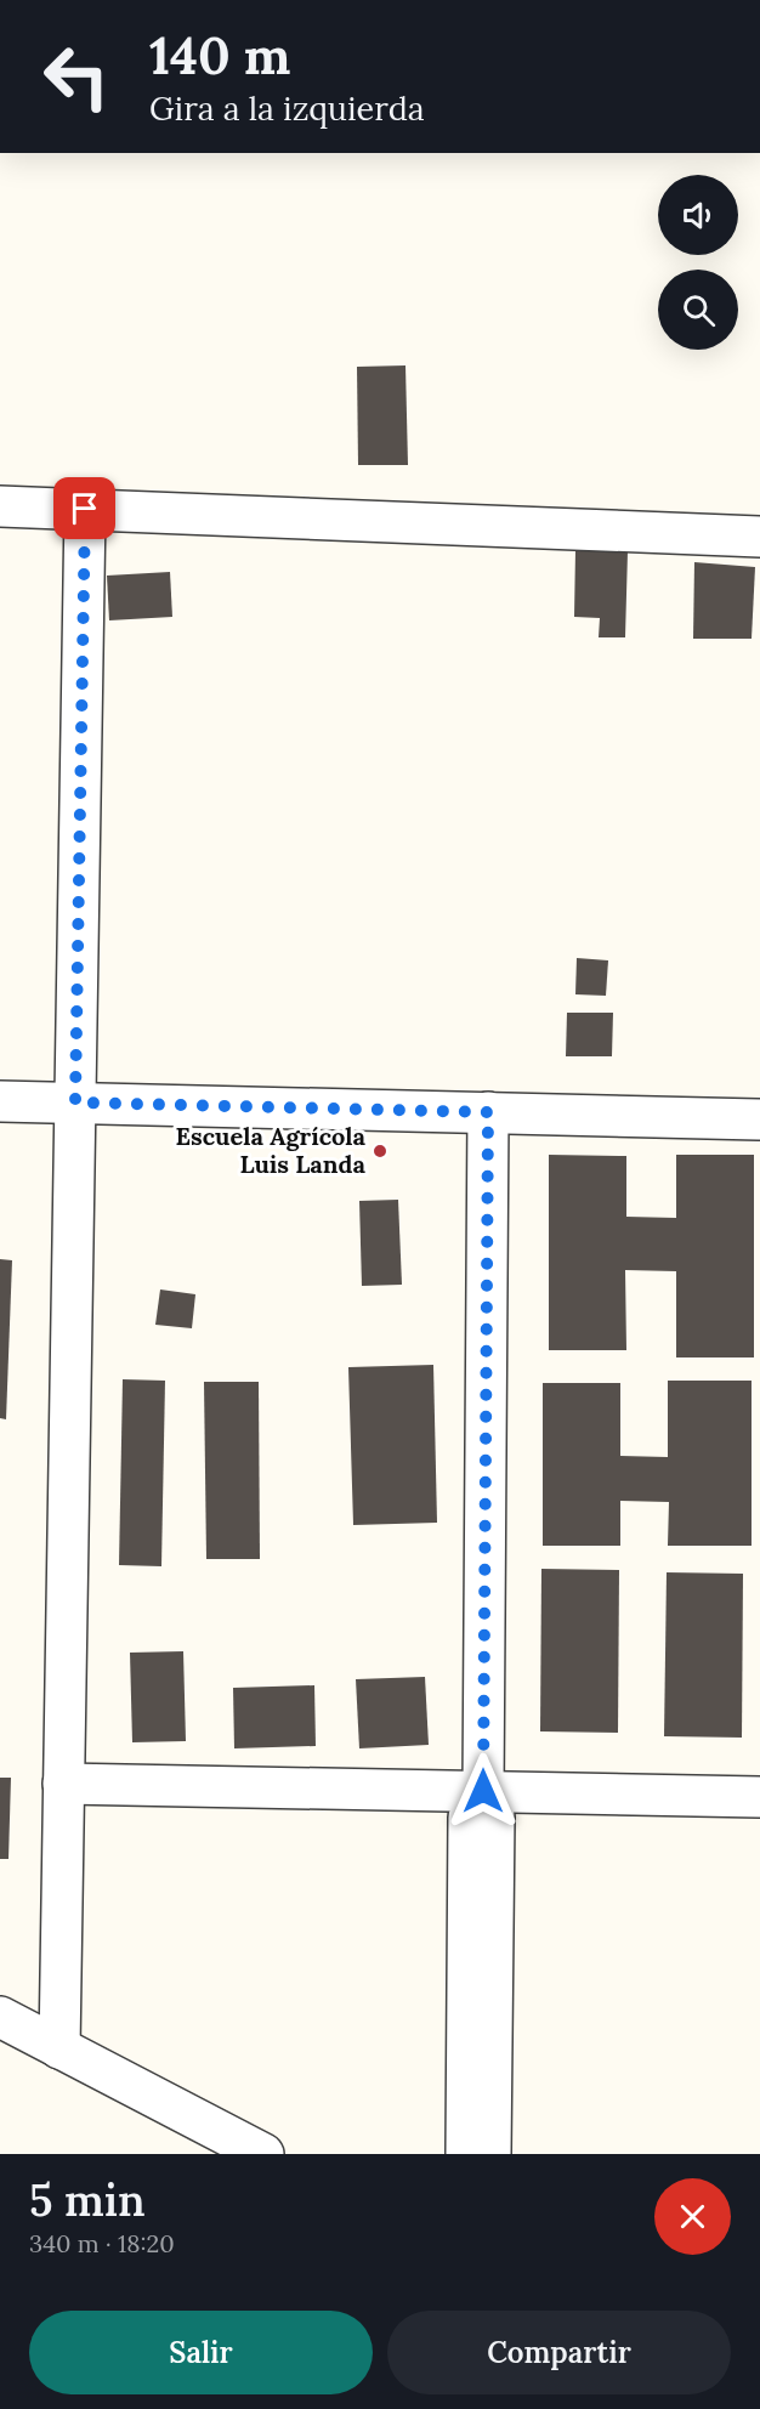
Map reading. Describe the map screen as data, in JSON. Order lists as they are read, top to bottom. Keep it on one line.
{"places":["Escuela Agrícola Luis Landa"],"page":{"turn":["140 m","Gira a la izquierda"],"heading":["5 min","340 m · 18:20"],"buttons":["Salir","Compartir"]}}
